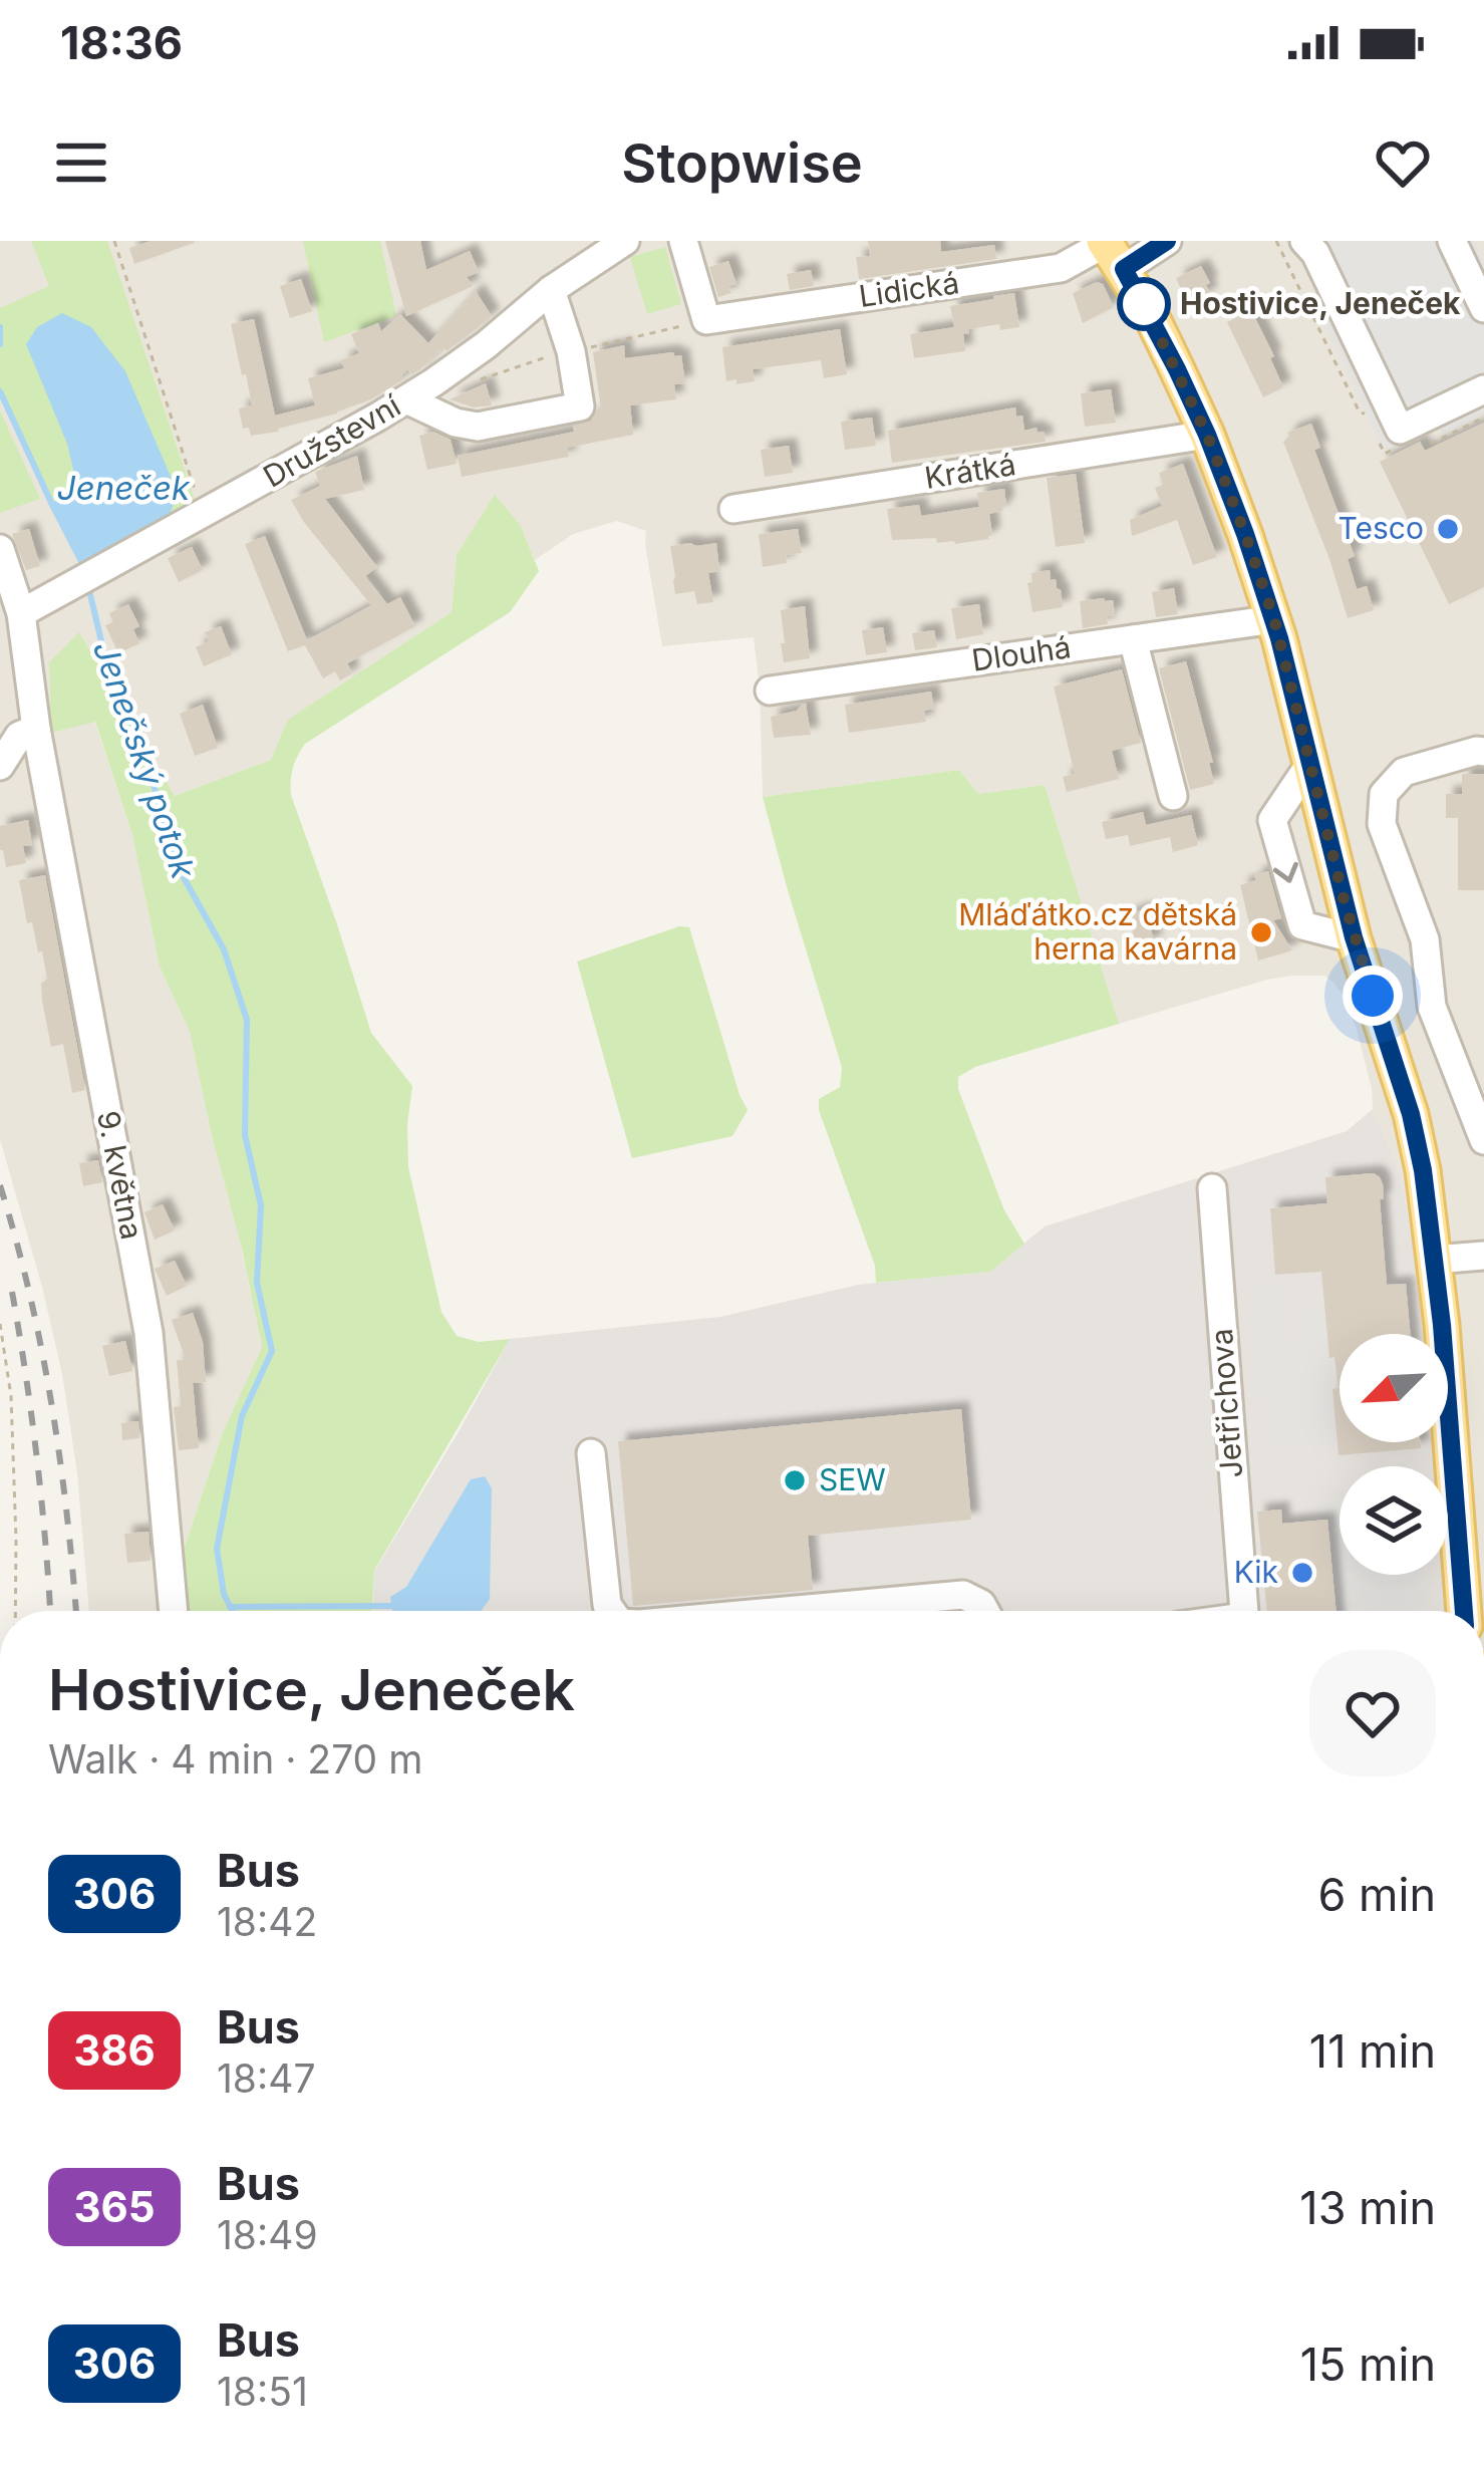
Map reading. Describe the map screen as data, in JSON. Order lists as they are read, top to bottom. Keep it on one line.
{"streets":{"street":["Lidická","Družstevní","Krátká","Dlouhá","9. května","Jetřichova"]},"crossings":[["Družstevní","9. května"]],"water":["Jeneček","Jenečský potok"],"places":["Hostivice, Jeneček","Tesco","Mláďátko.cz dětská herna kavárna","SEW","Kik"],"lines":["bus line 306"],"north":"bottom left","page":{"status":"18:36","header":"Stopwise","heading":["Hostivice, Jeneček","Walk · 4 min · 270 m"],"list":[{"mark":"306","name":"Bus","note":"18:42","value":"6 min"},{"mark":"386","name":"Bus","note":"18:47","value":"11 min"},{"mark":"365","name":"Bus","note":"18:49","value":"13 min"},{"mark":"306","name":"Bus","note":"18:51","value":"15 min"}]}}
